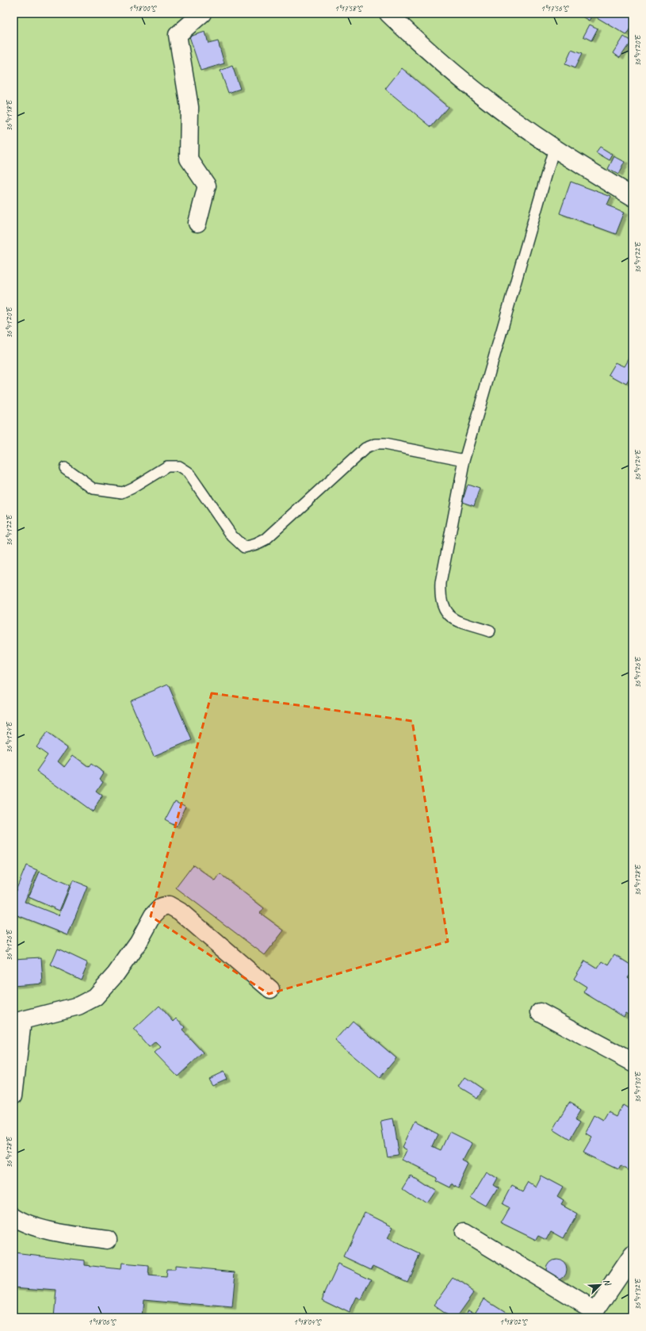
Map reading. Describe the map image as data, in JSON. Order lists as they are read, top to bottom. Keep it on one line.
{"north":"top right","coordinates":["1°18'00\"S","1°17'58\"S","1°17'56\"S","36°41'20\"E","36°41'18\"E","36°41'22\"E","36°41'24\"E","36°41'26\"E","36°41'28\"E","36°41'30\"E","36°41'32\"E","1°18'06\"S","1°18'04\"S","1°18'02\"S"]}
